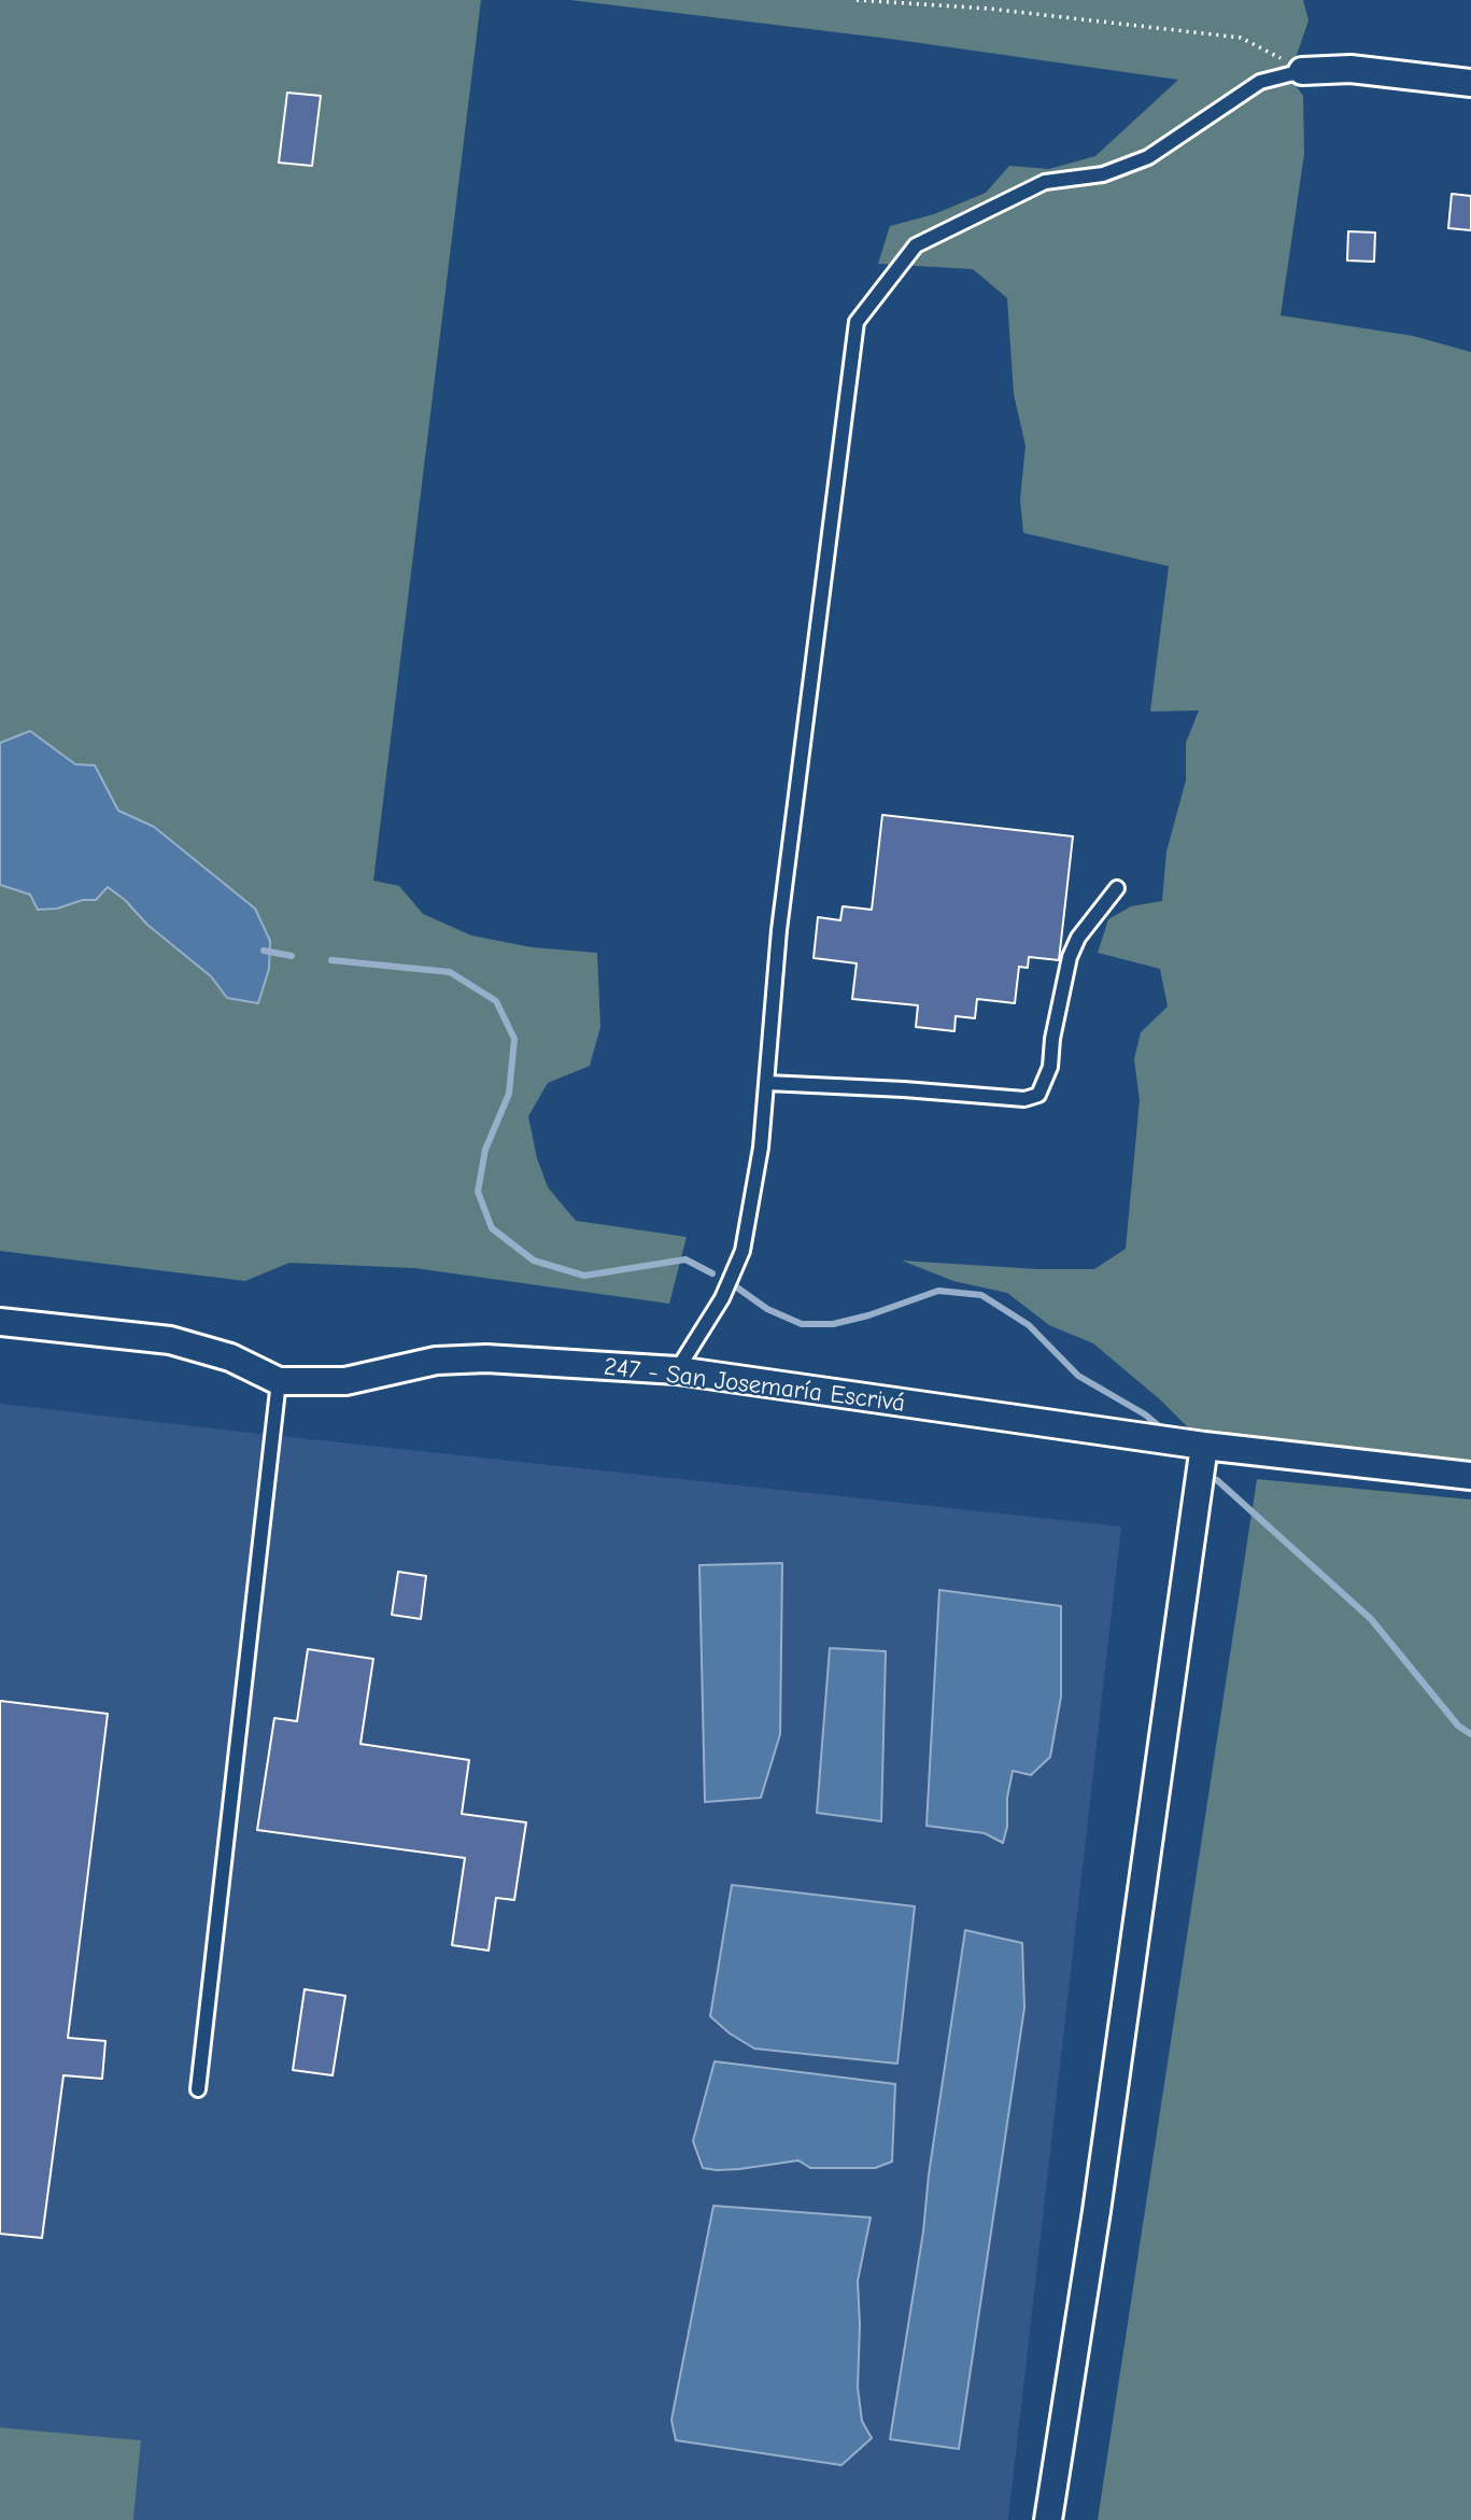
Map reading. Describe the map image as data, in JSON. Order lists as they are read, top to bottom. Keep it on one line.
{"streets":{"street":["247 - San Josemaría Escrivá"]}}
